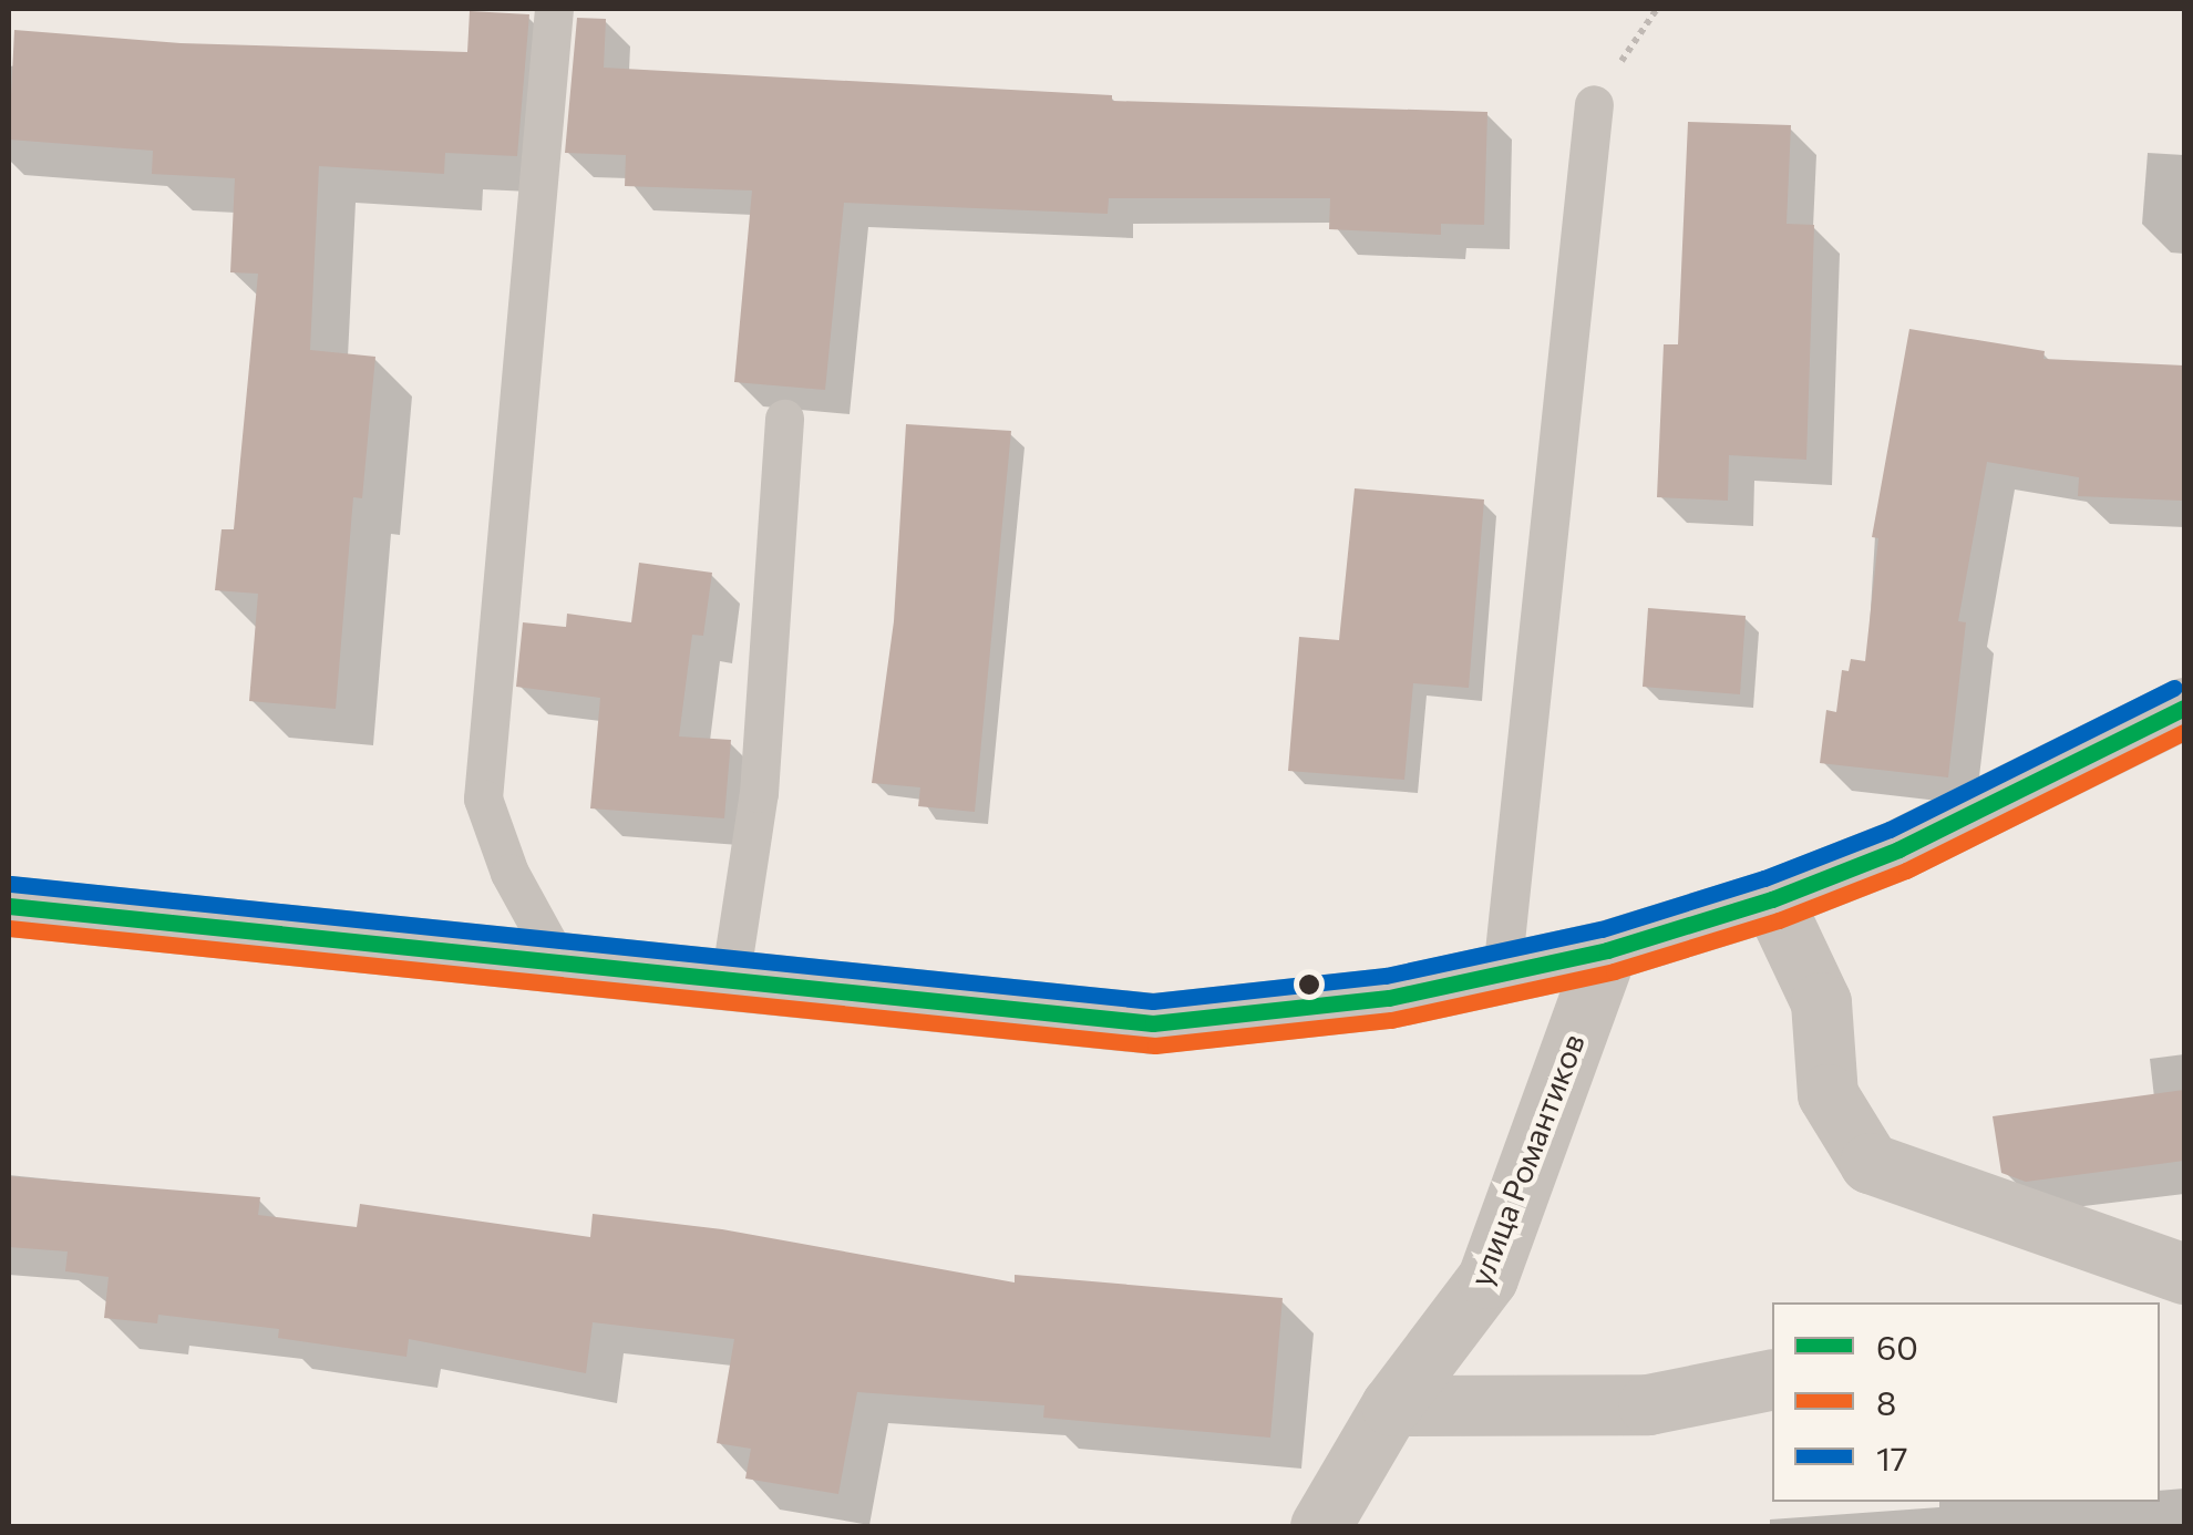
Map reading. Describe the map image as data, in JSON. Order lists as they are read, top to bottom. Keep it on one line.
{"streets":{"street":["улица Романтиков"]},"lines":["transit line 17","transit line 60","transit line 8"],"legend":["60","8","17"]}
